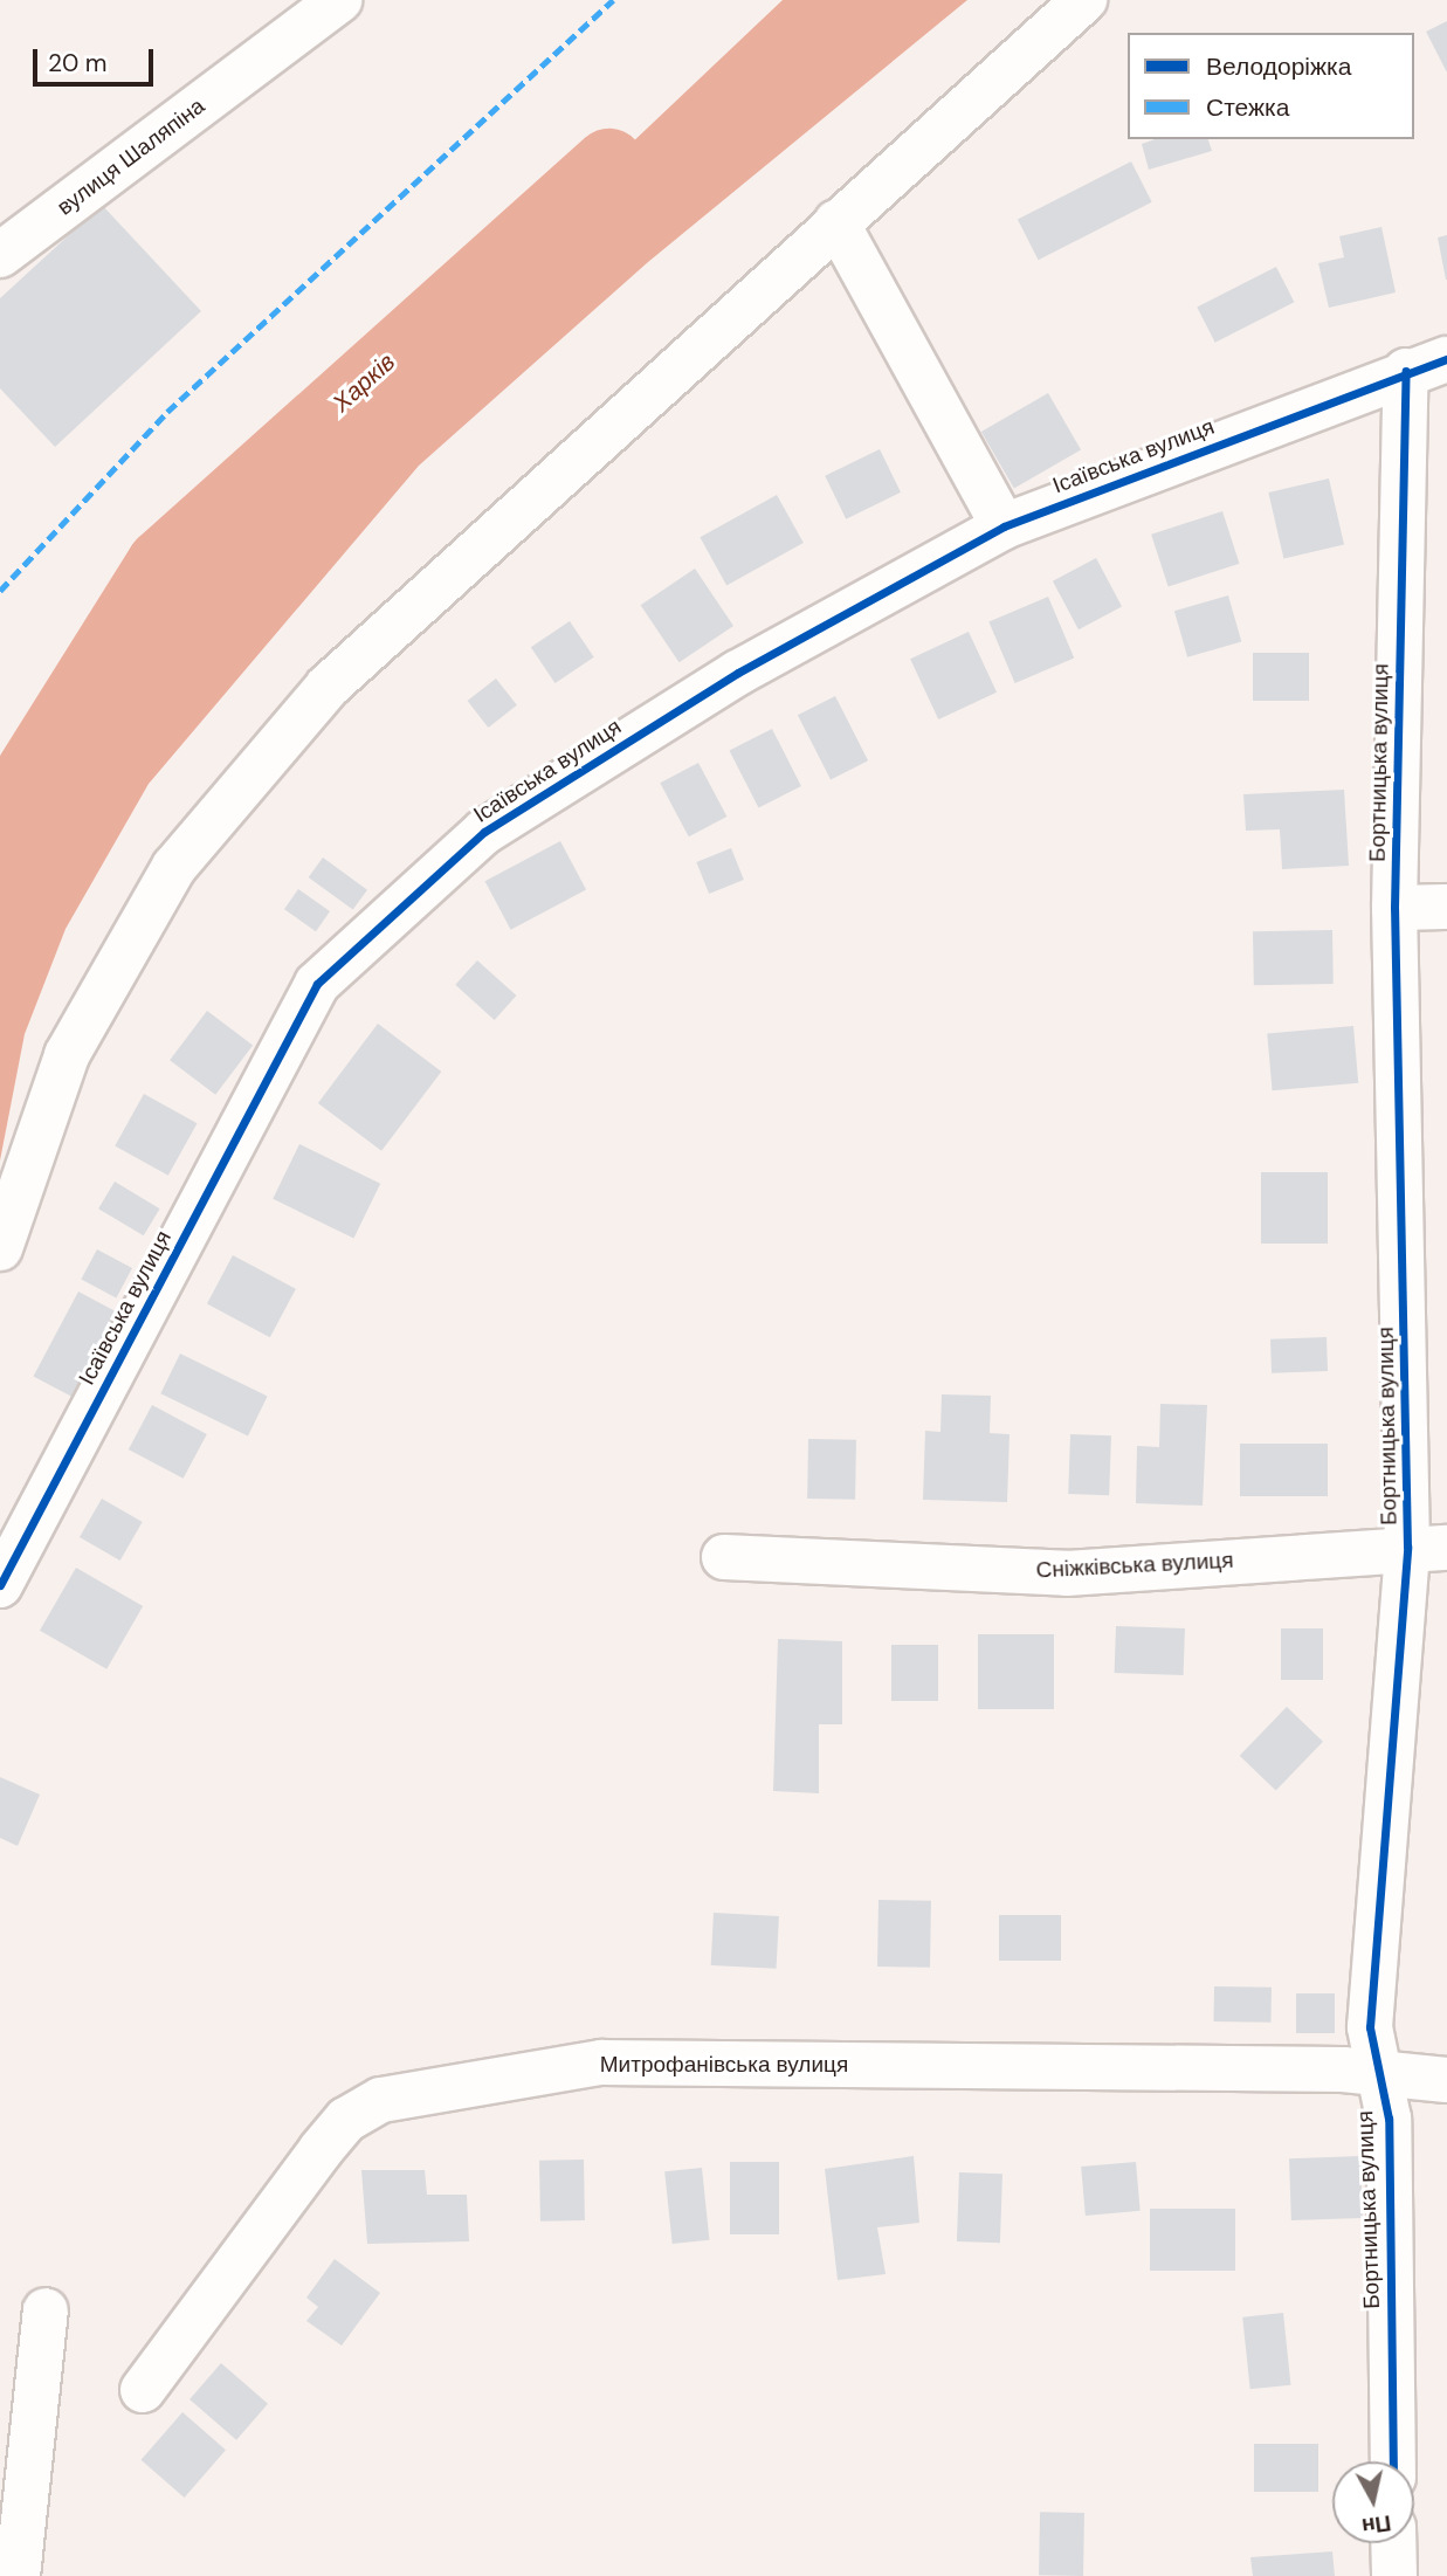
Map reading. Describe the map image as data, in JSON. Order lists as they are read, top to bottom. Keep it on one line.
{"streets":{"street":["вулиця Шаляпіна","Ісаївська вулиця","Бортницька вулиця","Сніжківська вулиця","Митрофанівська вулиця"]},"crossings":[["Ісаївська вулиця","Бортницька вулиця"],["Бортницька вулиця","Сніжківська вулиця"],["Бортницька вулиця","Митрофанівська вулиця"]],"water":["Харків"],"legend":["Велодоріжка","Стежка"],"scale_bar":"20 m","north":"bottom"}
